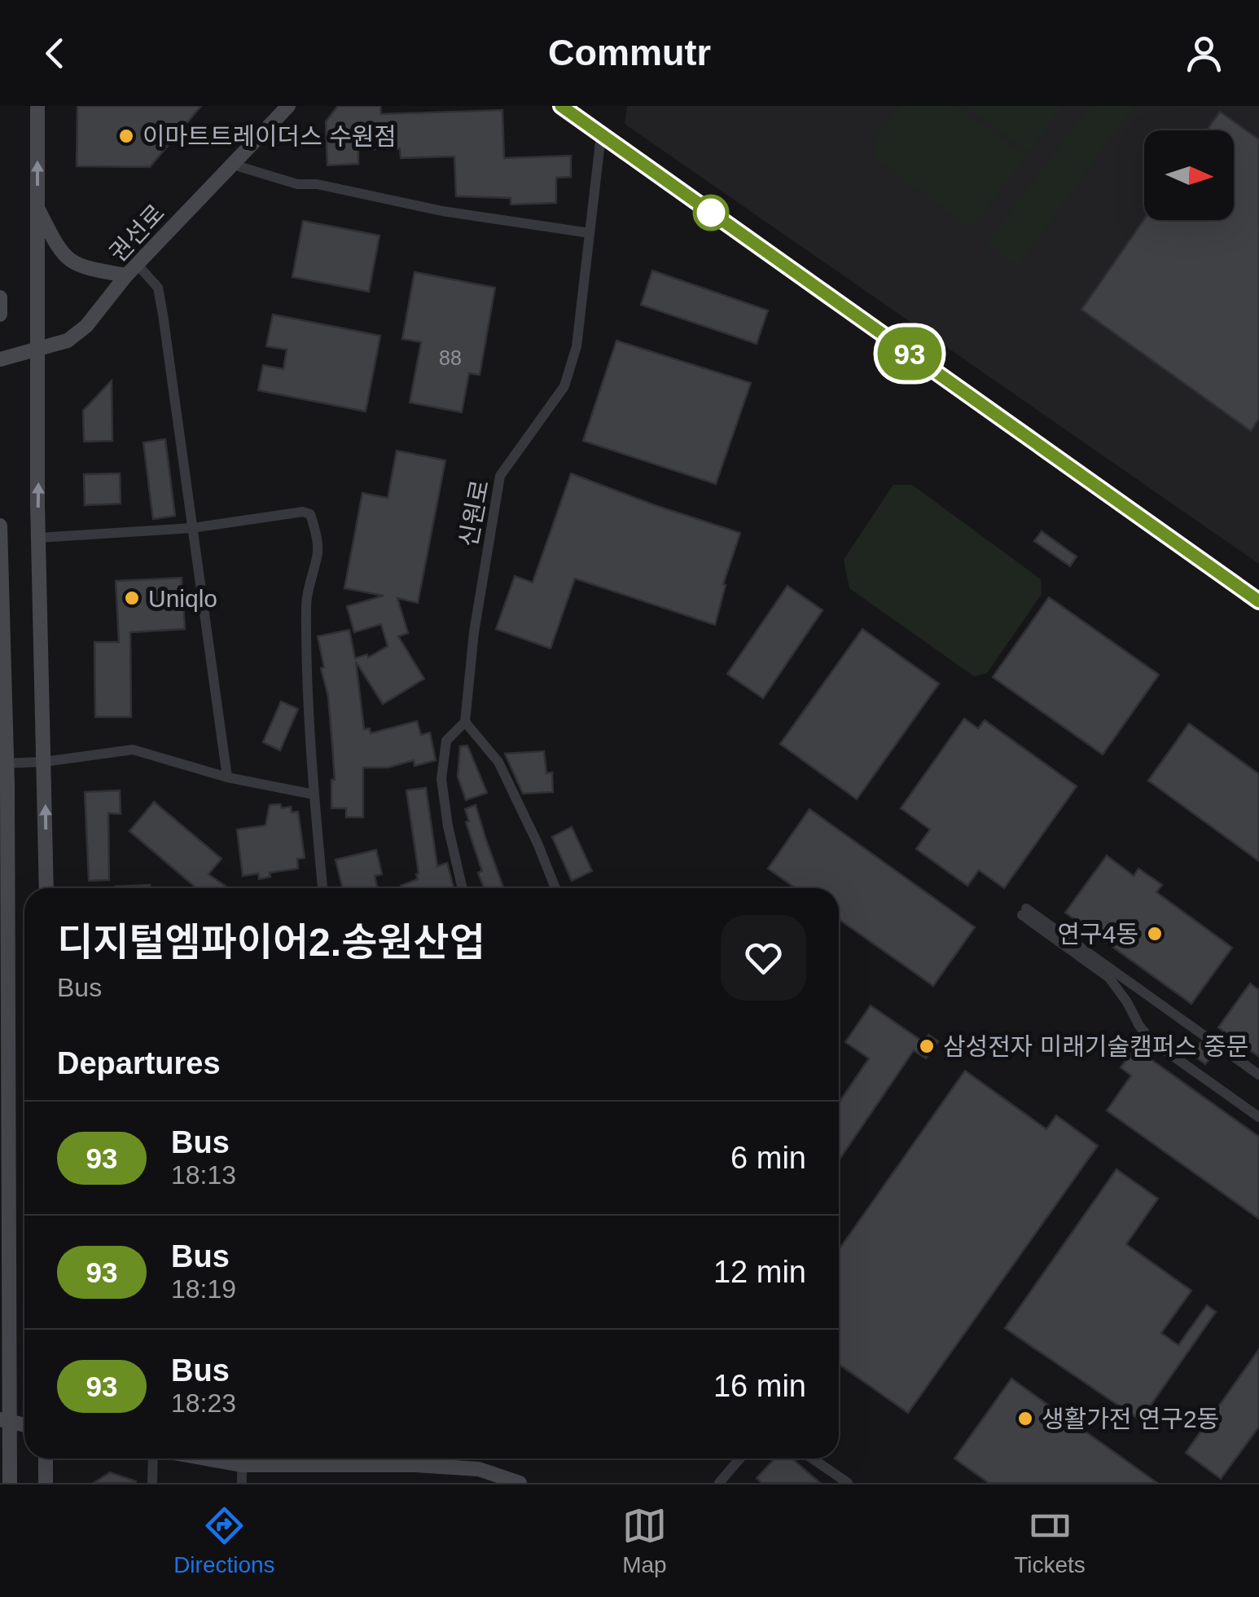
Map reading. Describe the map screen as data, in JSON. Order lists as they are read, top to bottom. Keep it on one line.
{"streets":{"street":["권선로","신원로"]},"places":["이마트트레이더스 수원점","Uniqlo","연구4동","삼성전자 미래기술캠퍼스 중문","생활가전 연구2동"],"lines":["bus line 93"],"house_numbers":["88"],"north":"right","page":{"header":"Commutr","on_map":"93","heading":[["디지털엠파이어2.송원산업","Bus"],"Departures"],"list":[{"mark":"93","name":"Bus","note":"18:13","value":"6 min"},{"mark":"93","name":"Bus","note":"18:19","value":"12 min"},{"mark":"93","name":"Bus","note":"18:23","value":"16 min"}],"tabs":["Directions","Map","Tickets"]}}
